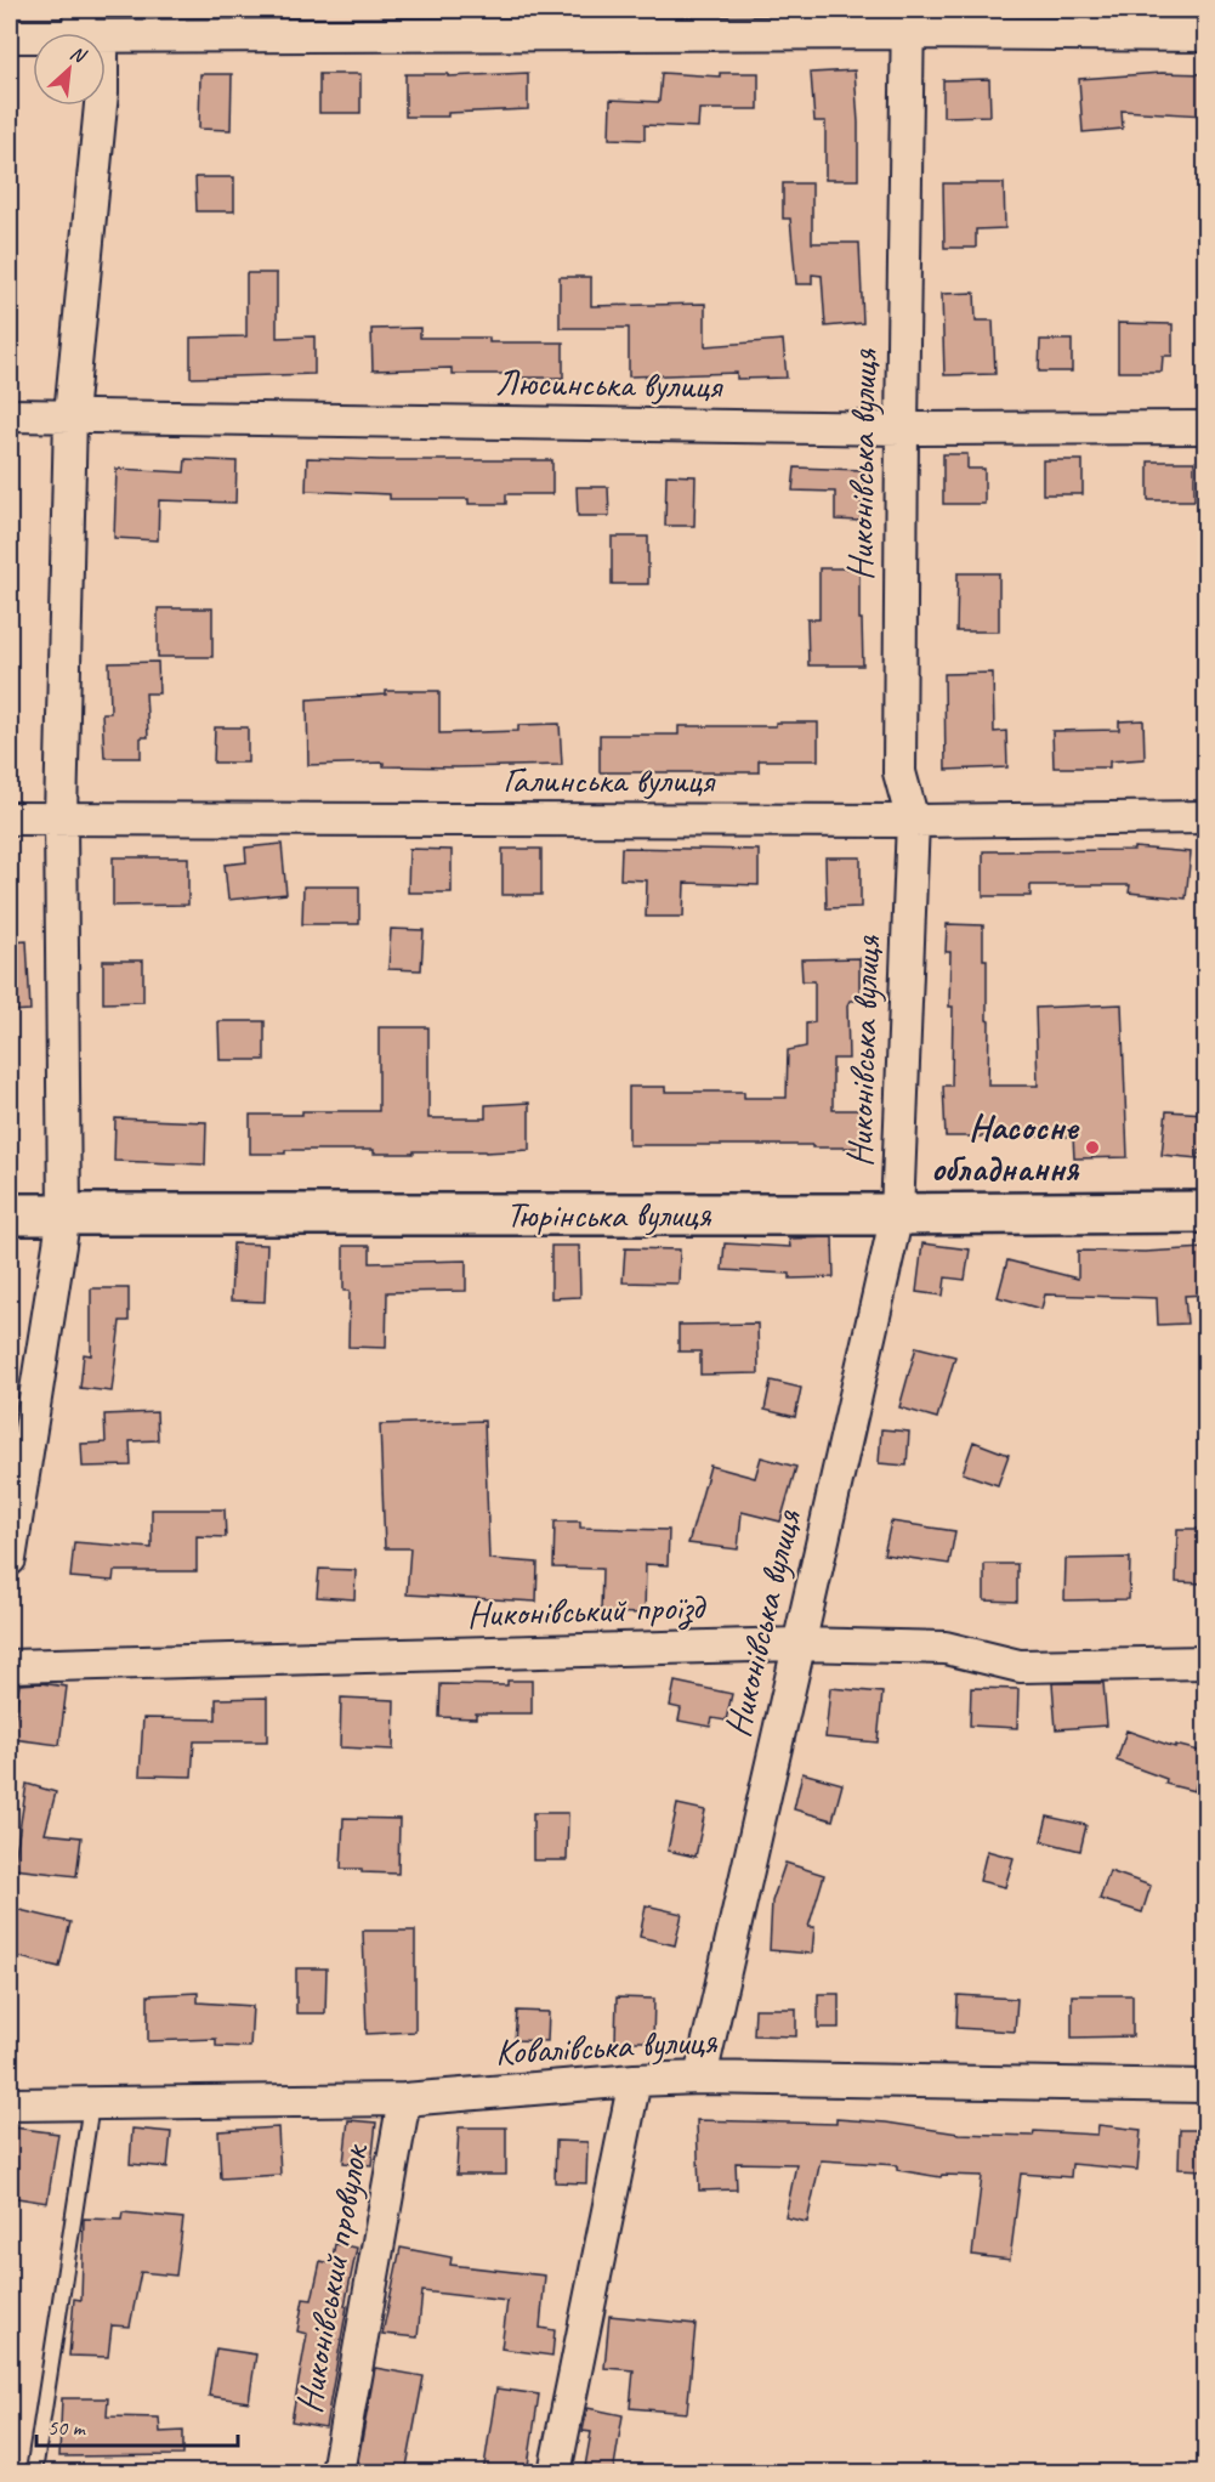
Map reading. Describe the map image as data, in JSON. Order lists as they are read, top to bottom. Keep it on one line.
{"streets":{"main road":["Тюрінська вулиця"],"street":["Люсинська вулиця","Никонівська вулиця","Галинська вулиця","Никонівський проїзд","Ковалівська вулиця","Никонівський провулок"]},"crossings":[["Люсинська вулиця","Никонівська вулиця"],["Никонівська вулиця","Галинська вулиця"],["Никонівська вулиця","Тюрінська вулиця"],["Никонівська вулиця","Никонівський проїзд"],["Никонівська вулиця","Ковалівська вулиця"],["Ковалівська вулиця","Никонівський провулок"]],"places":["Насосне обладнання"],"scale_bar":"50 m","north":"top right"}
